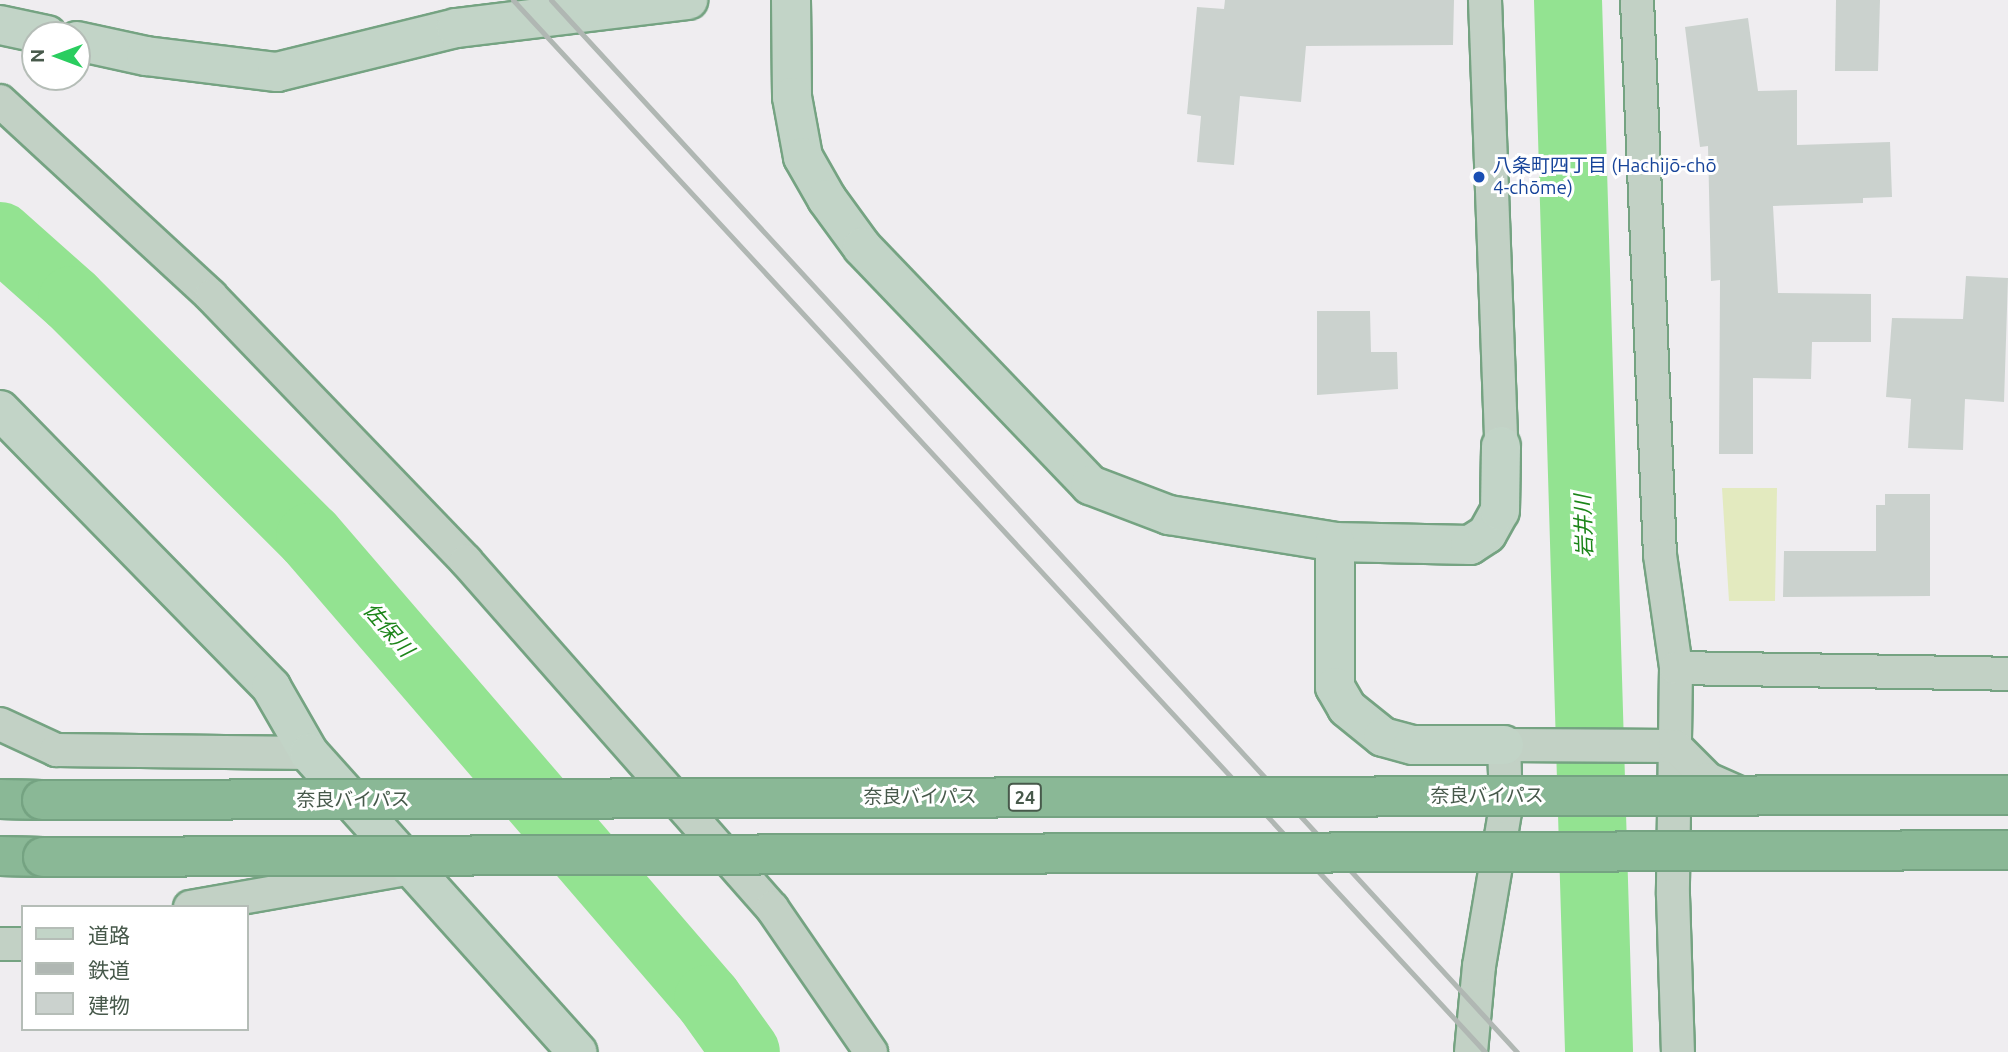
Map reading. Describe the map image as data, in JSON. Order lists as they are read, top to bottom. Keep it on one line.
{"streets":{"highway":["奈良バイパス","24"]},"water":["岩井川","佐保川"],"places":["八条町四丁目 (Hachijō-chō 4-chōme)"],"legend":["道路","鉄道","建物"],"north":"left"}
